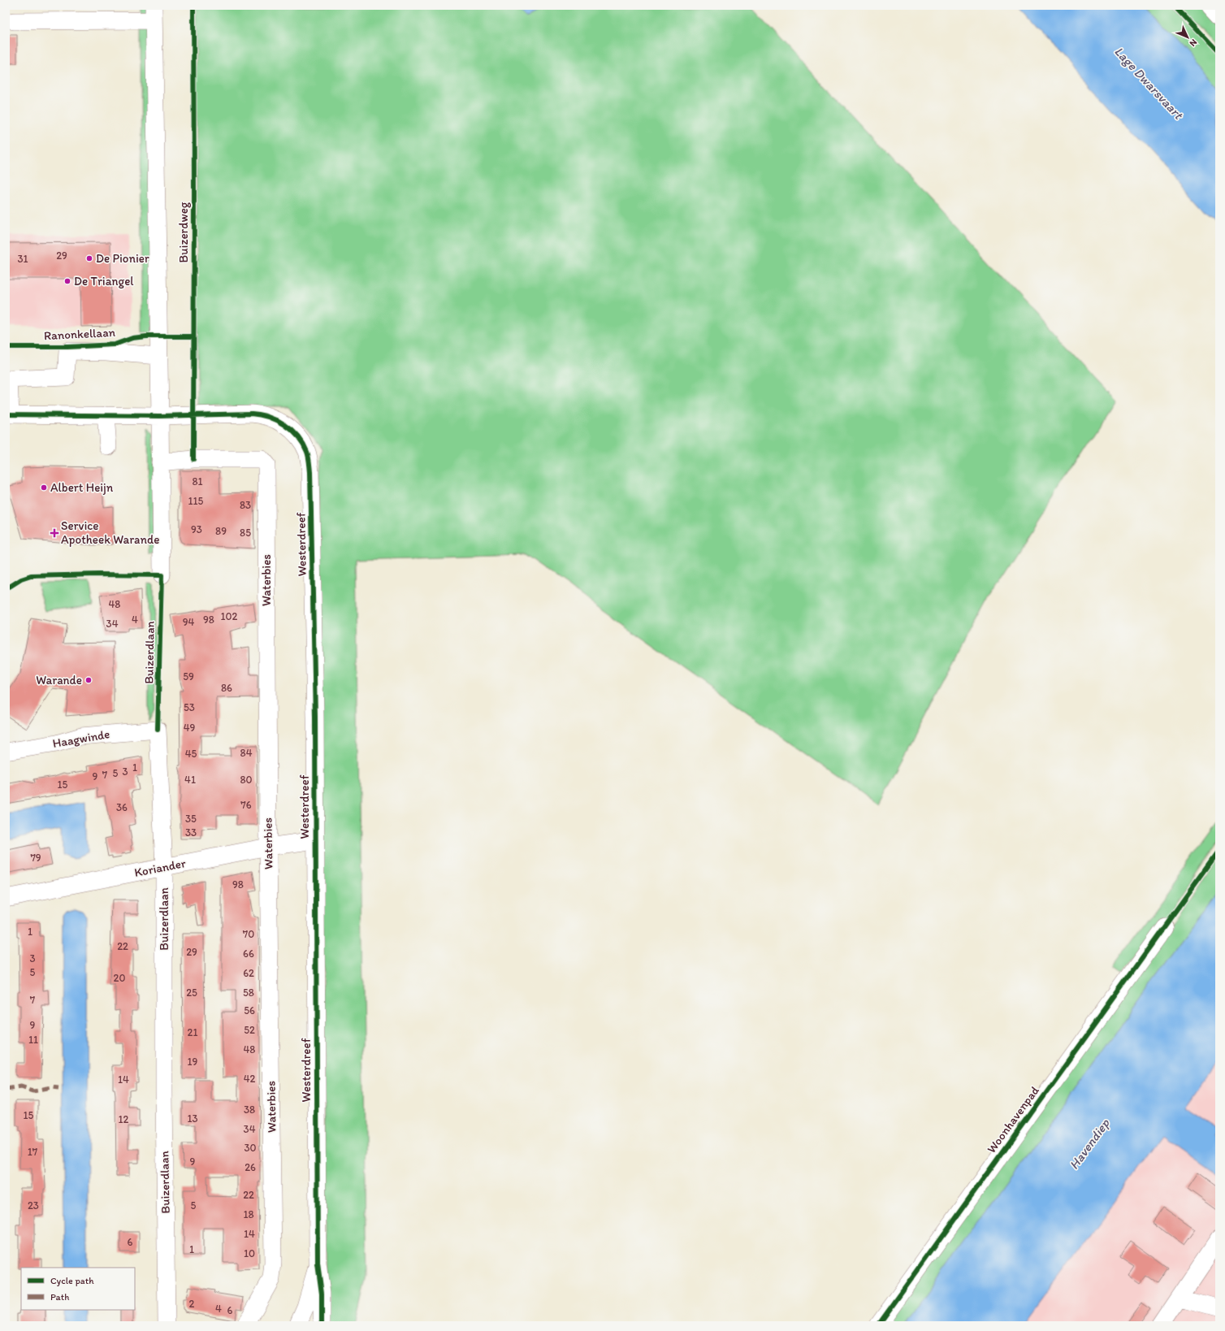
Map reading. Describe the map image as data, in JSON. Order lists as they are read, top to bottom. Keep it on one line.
{"streets":{"street":["Westerdreef","Waterbies","Buizerdlaan","Haagwinde","Koriander","Woonhavenpad"],"cycle path":["Buizerdweg","Ranonkellaan"]},"crossings":[["Westerdreef","Koriander"],["Waterbies","Koriander"],["Buizerdlaan","Haagwinde"],["Buizerdlaan","Koriander"]],"water":["Lage Dwarsvaart","Havendiep"],"places":{"other":["De Pionier","De Triangel","Albert Heijn","Warande"],"health":["Service Apotheek Warande"]},"house_numbers":["29","31","81","115","83","93","89","85","48","102","4","98","94","34","59","86","53","49","84","45","1","3","5","7","9","41","80","15","76","36","35","33","79","98","1","70","22","29","66","3","5","62","20","25","58","7","56","9","52","21","11","48","19","42","14","38","15","13","12","34","30","17","9","26","22","23","5","18","14","6","1","10","2","4","6"],"legend":["Cycle path","Path"],"north":"bottom right"}
